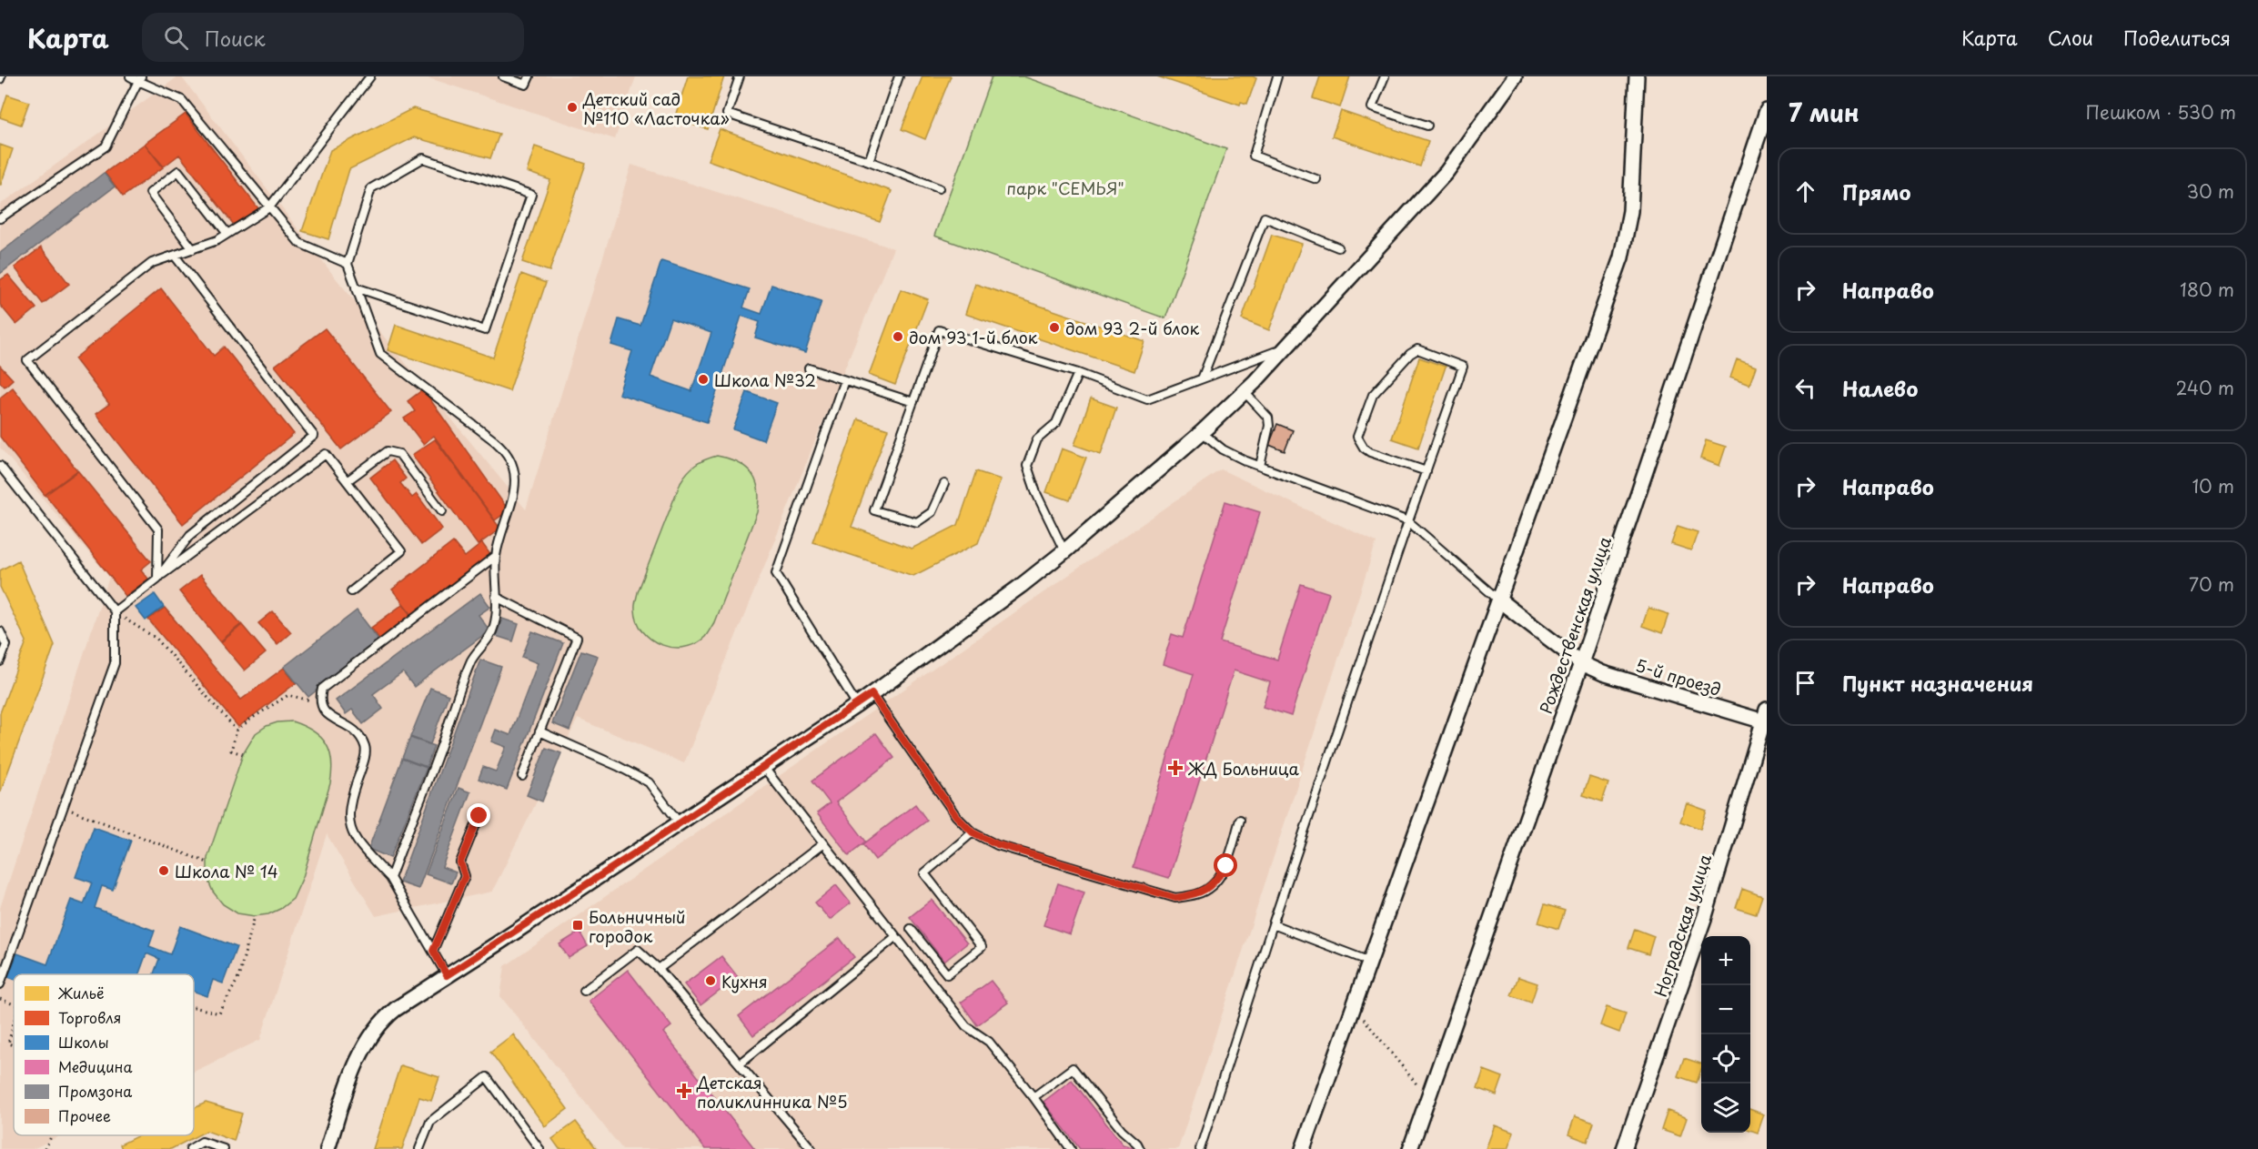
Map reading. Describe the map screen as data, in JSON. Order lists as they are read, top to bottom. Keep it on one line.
{"streets":{"street":["Рождественская улица","5-й проезд","Ноградская улица"]},"crossings":[["Рождественская улица","5-й проезд"],["5-й проезд","Ноградская улица"]],"parks":["парк \"СЕМЬЯ\""],"places":{"other":["Детский сад №110 «Ласточка»","дом 93 2-й блок","дом 93 1-й блок","Школа №32","Школа № 14","Кухня"],"health":["ЖД Больница","Детская поликлинника №5"],"transit":["Больничный городок"]},"legend":["Жильё","Торговля","Школы","Медицина","Промзона","Прочее"],"page":{"header":"Карта","search":"Поиск","nav":["Карта","Слои","Поделиться"],"heading":["7 мин","Пешком · 530 m"],"list":[["Прямо","30 m"],["Направо","180 m"],["Налево","240 m"],["Направо","10 m"],["Направо","70 m"],"Пункт назначения"],"map_buttons":["+","−"]}}
